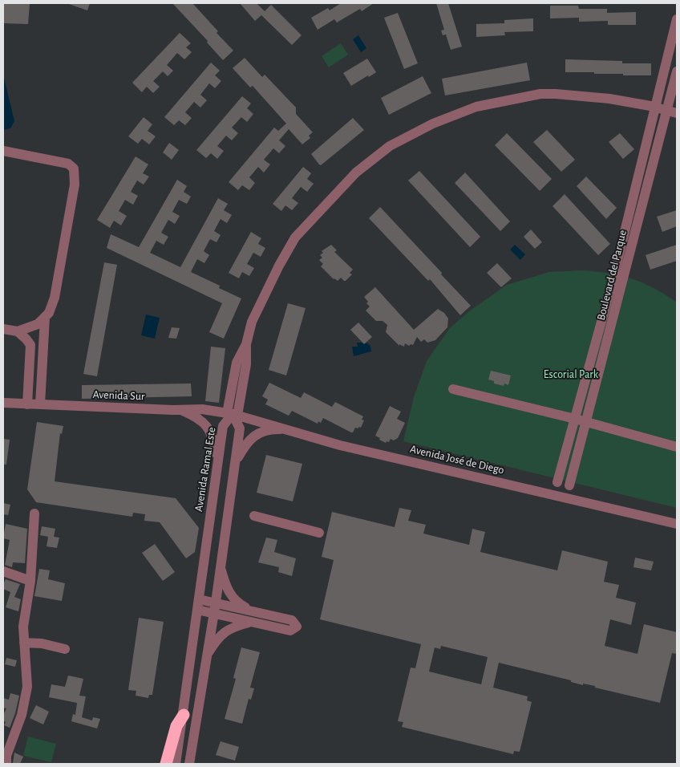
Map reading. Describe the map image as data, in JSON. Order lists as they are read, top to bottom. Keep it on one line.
{"streets":{"street":["Boulevard del Parque","Avenida Sur","Avenida José de Diego","Avenida Ramal Este"]},"crossings":[["Avenida Sur","Avenida José de Diego"],["Avenida Sur","Avenida Ramal Este"],["Avenida José de Diego","Avenida Ramal Este"]],"parks":["Escorial Park"]}
